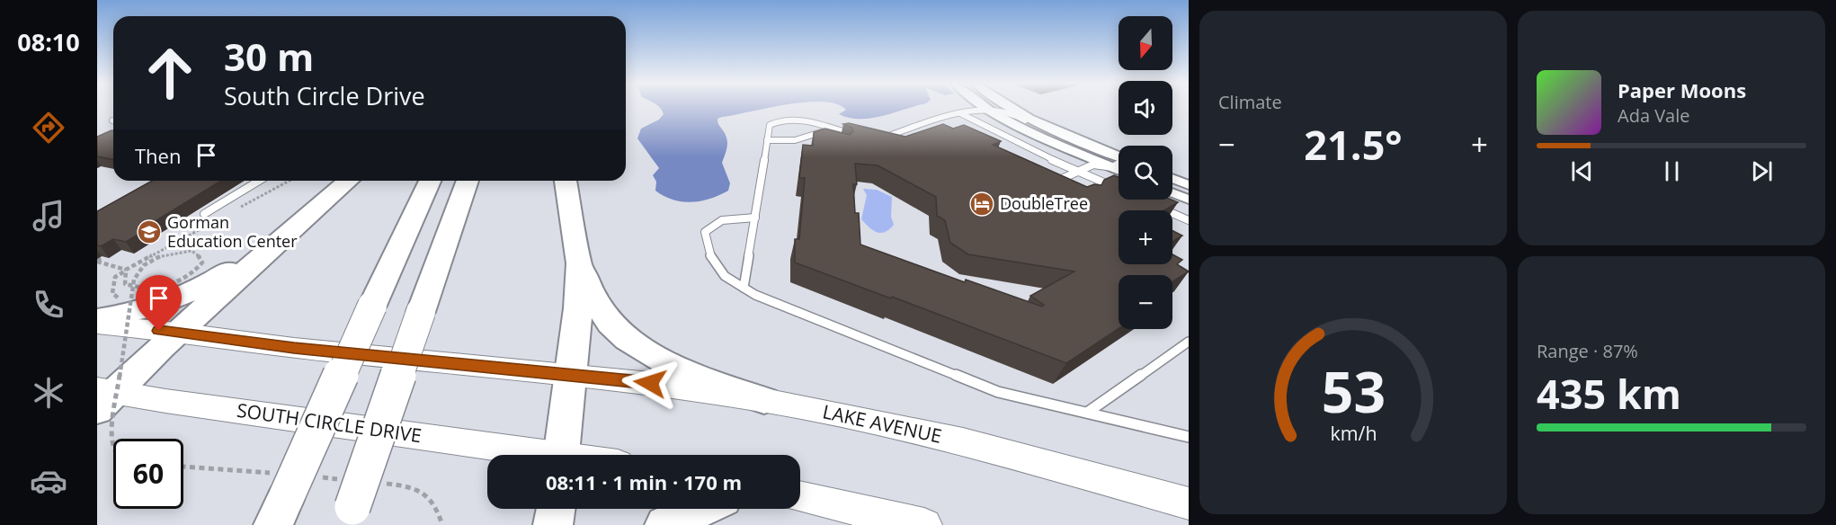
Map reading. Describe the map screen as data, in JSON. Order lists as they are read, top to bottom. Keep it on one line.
{"streets":{"main road":["SOUTH CIRCLE DRIVE","LAKE AVENUE"]},"places":{"hotel":["DoubleTree"],"school or university":["Gorman Education Center"]},"north":"bottom","page":{"tabs":"08:10","tile":["Climate",["Range · 87%","435 km"]],"map_buttons":["+","−"],"turn":["30 m","South Circle Drive"],"song":["Paper Moons","Ada Vale"],"heat":["−","21.5°","+"],"then":"Then","limit":"60","trip":"08:11 · 1 min · 170 m","gauge":["53","km/h"]}}
